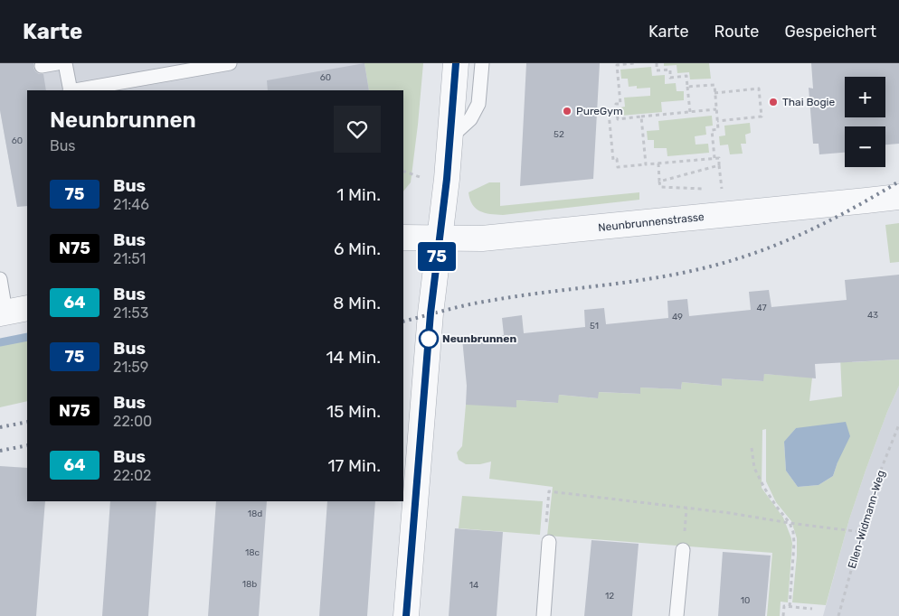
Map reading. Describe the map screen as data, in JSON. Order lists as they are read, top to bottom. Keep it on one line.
{"streets":{"street":["Neunbrunnenstrasse"],"path":["Ellen-Widmann-Weg"]},"places":["Thai Bogie","PureGym","Neunbrunnen"],"lines":["bus line 75"],"house_numbers":["60","52","60","47","43","49","51","18d","18c","18b","14","12","10"],"page":{"header":"Karte","nav":["Karte","Route","Gespeichert"],"on_map":"75","map_buttons":["+","−"],"heading":["Neunbrunnen","Bus"],"list":[{"mark":"75","name":"Bus","note":"21:46","value":"1 Min."},{"mark":"N75","name":"Bus","note":"21:51","value":"6 Min."},{"mark":"64","name":"Bus","note":"21:53","value":"8 Min."},{"mark":"75","name":"Bus","note":"21:59","value":"14 Min."},{"mark":"N75","name":"Bus","note":"22:00","value":"15 Min."},{"mark":"64","name":"Bus","note":"22:02","value":"17 Min."}]}}
